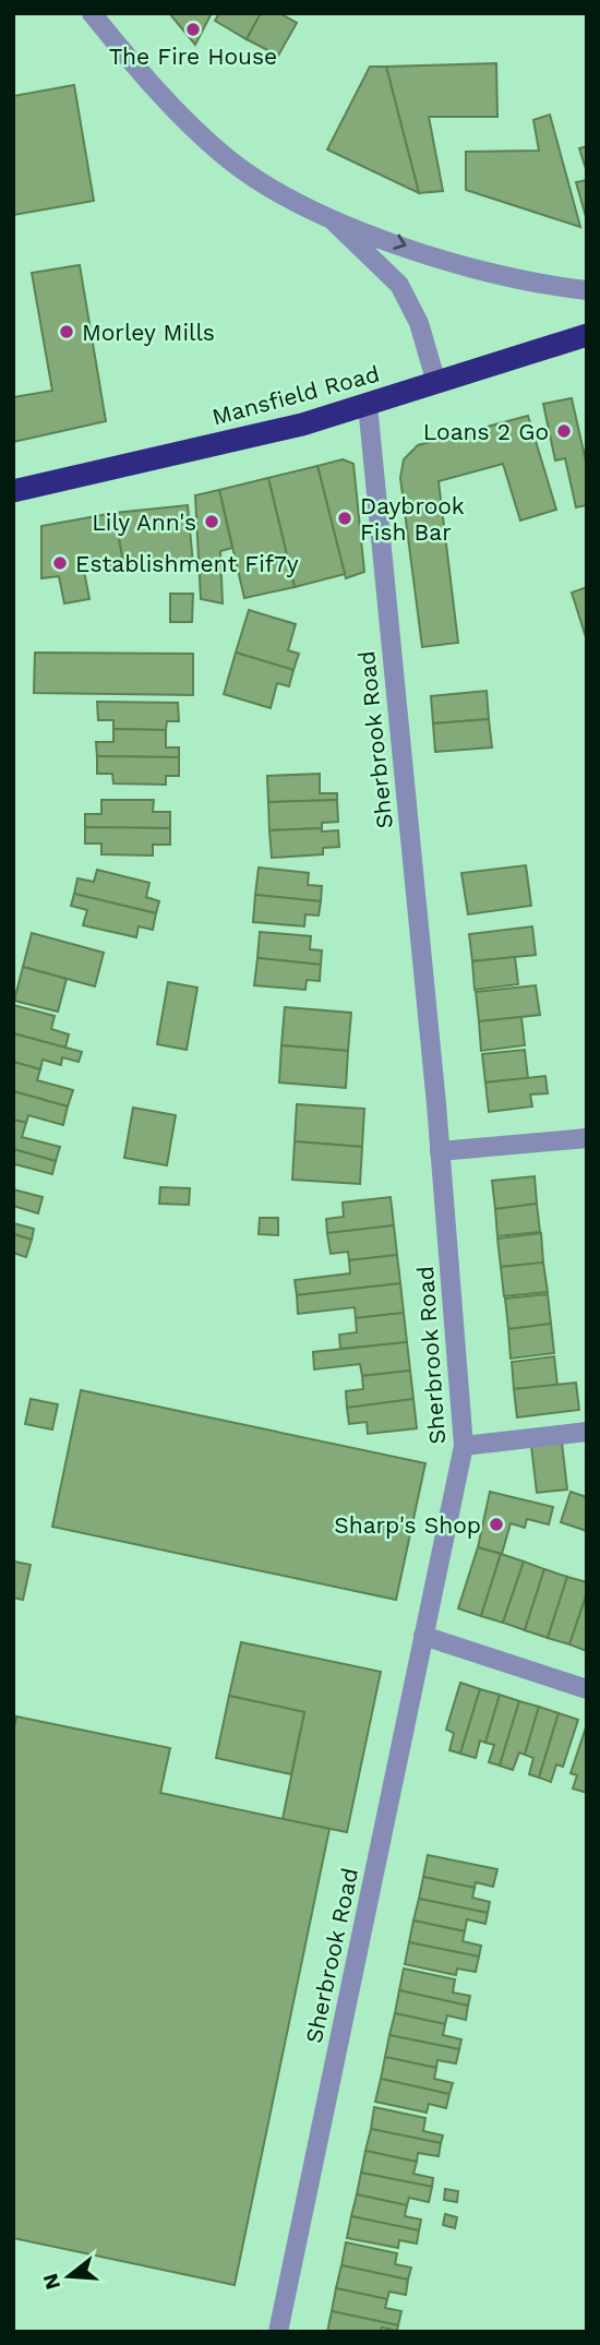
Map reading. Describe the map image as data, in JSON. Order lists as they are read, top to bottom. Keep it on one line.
{"streets":{"highway":["Mansfield Road"],"street":["Sherbrook Road"]},"crossings":[["Mansfield Road","Sherbrook Road"]],"places":["The Fire House","Morley Mills","Loans 2 Go","Daybrook Fish Bar","Lily Ann's","Establishment Fif7y","Sharp's Shop"],"north":"left"}
